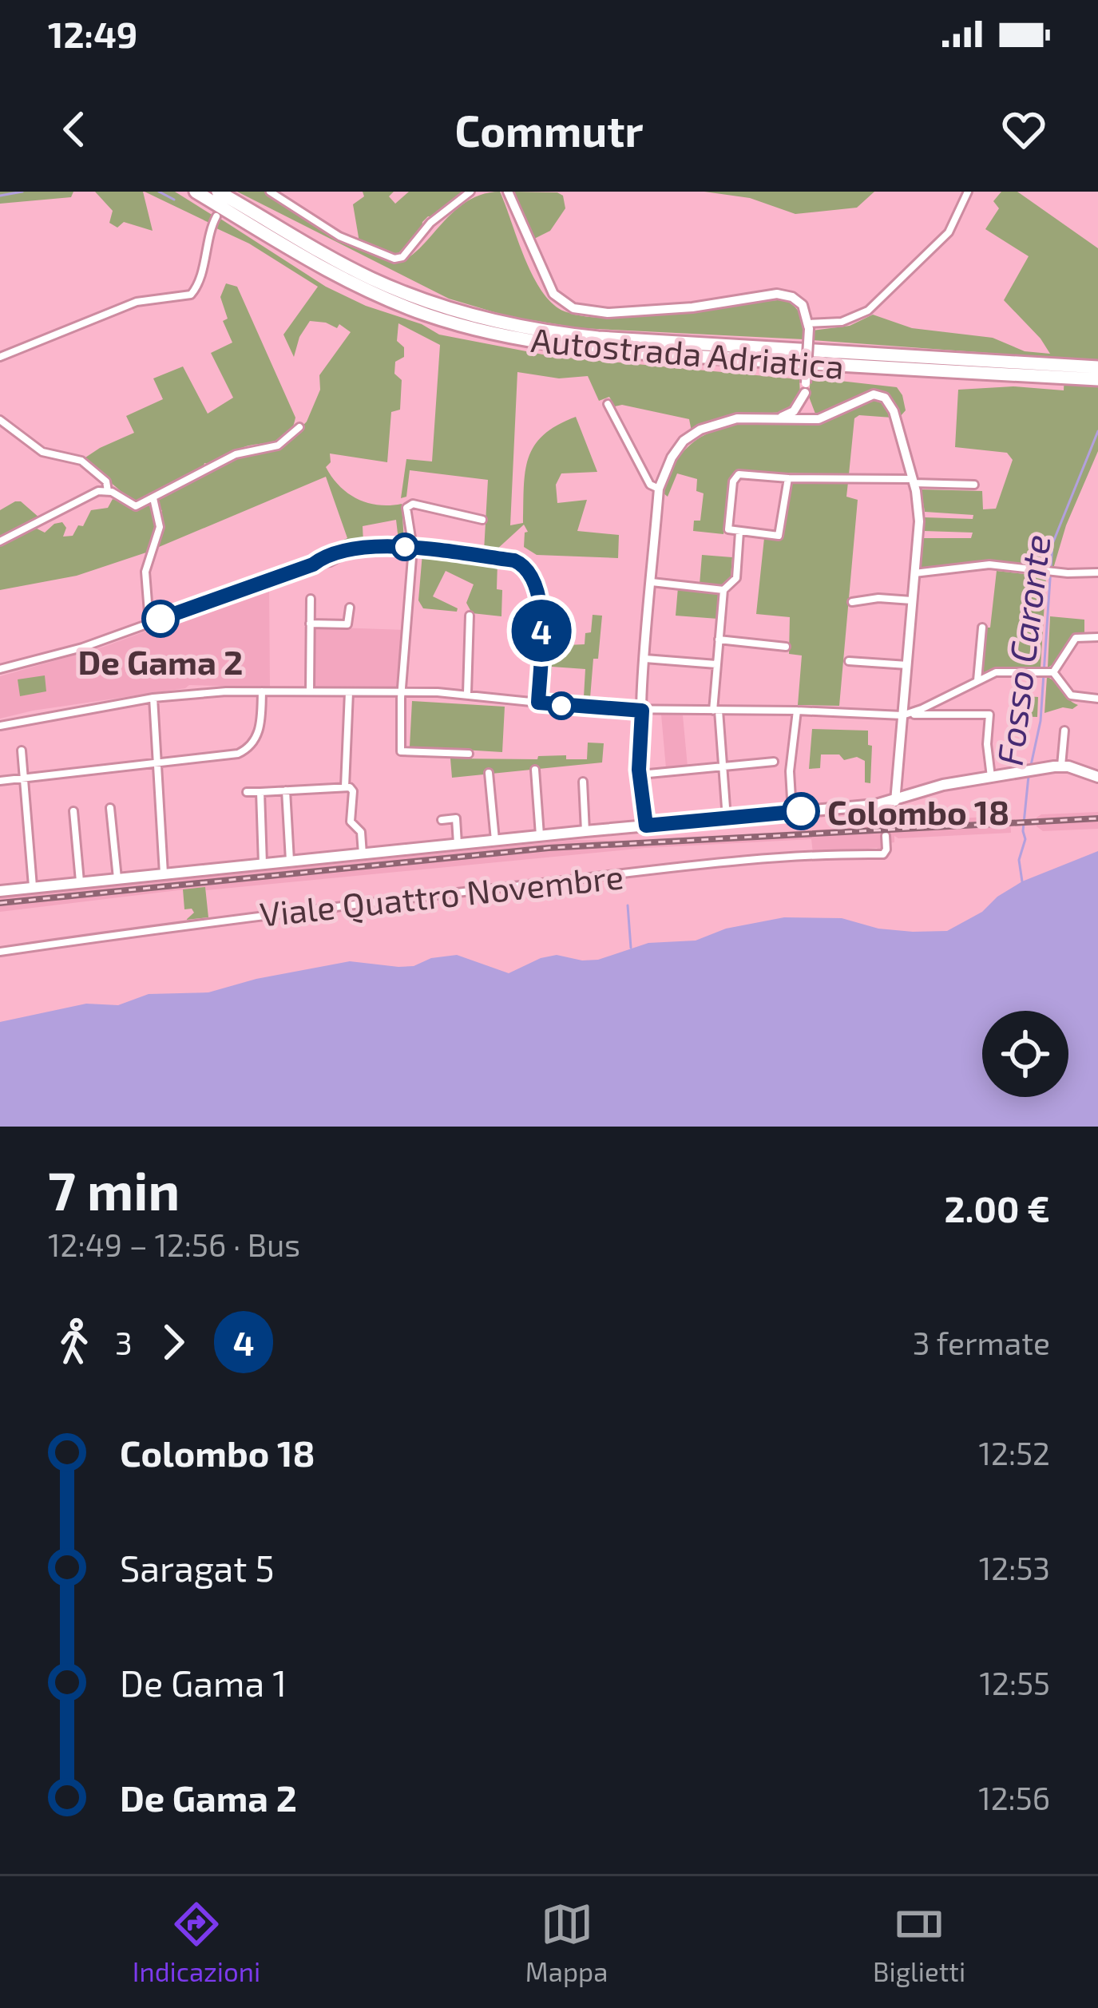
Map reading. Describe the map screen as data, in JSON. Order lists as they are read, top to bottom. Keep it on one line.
{"streets":{"highway":["Autostrada Adriatica"],"street":["Viale Quattro Novembre"]},"water":["Fosso Caronte"],"places":["De Gama 2","Colombo 18"],"lines":["bus line 4"],"page":{"status":"12:49","header":"Commutr","on_map":"4","heading":["7 min","12:49 – 12:56 · Bus","2.00 €"],"legs":["3","4","3 fermate"],"list":[{"name":"Colombo 18","value":"12:52"},{"name":"Saragat 5","value":"12:53"},{"name":"De Gama 1","value":"12:55"},{"name":"De Gama 2","value":"12:56"}],"tabs":["Indicazioni","Mappa","Biglietti"]}}
